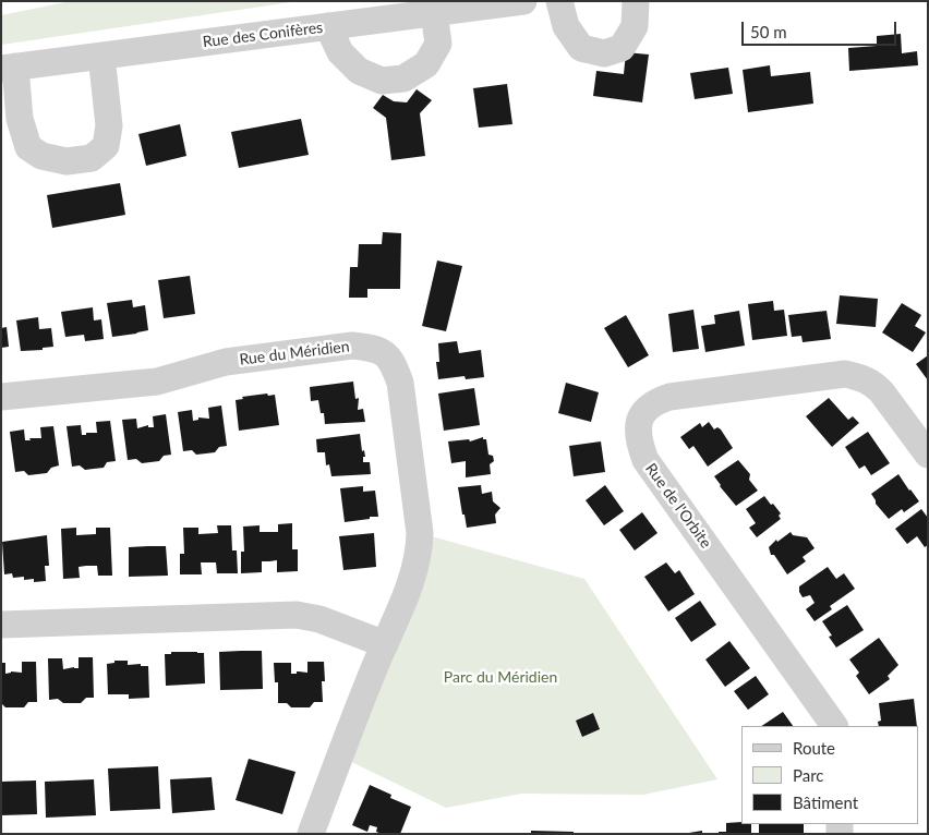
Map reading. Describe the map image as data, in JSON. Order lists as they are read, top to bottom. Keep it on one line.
{"streets":{"street":["Rue des Conifères","Rue du Méridien","Rue de l'Orbite"]},"parks":["Parc du Méridien"],"legend":["Route","Parc","Bâtiment"],"scale_bar":"50 m"}
